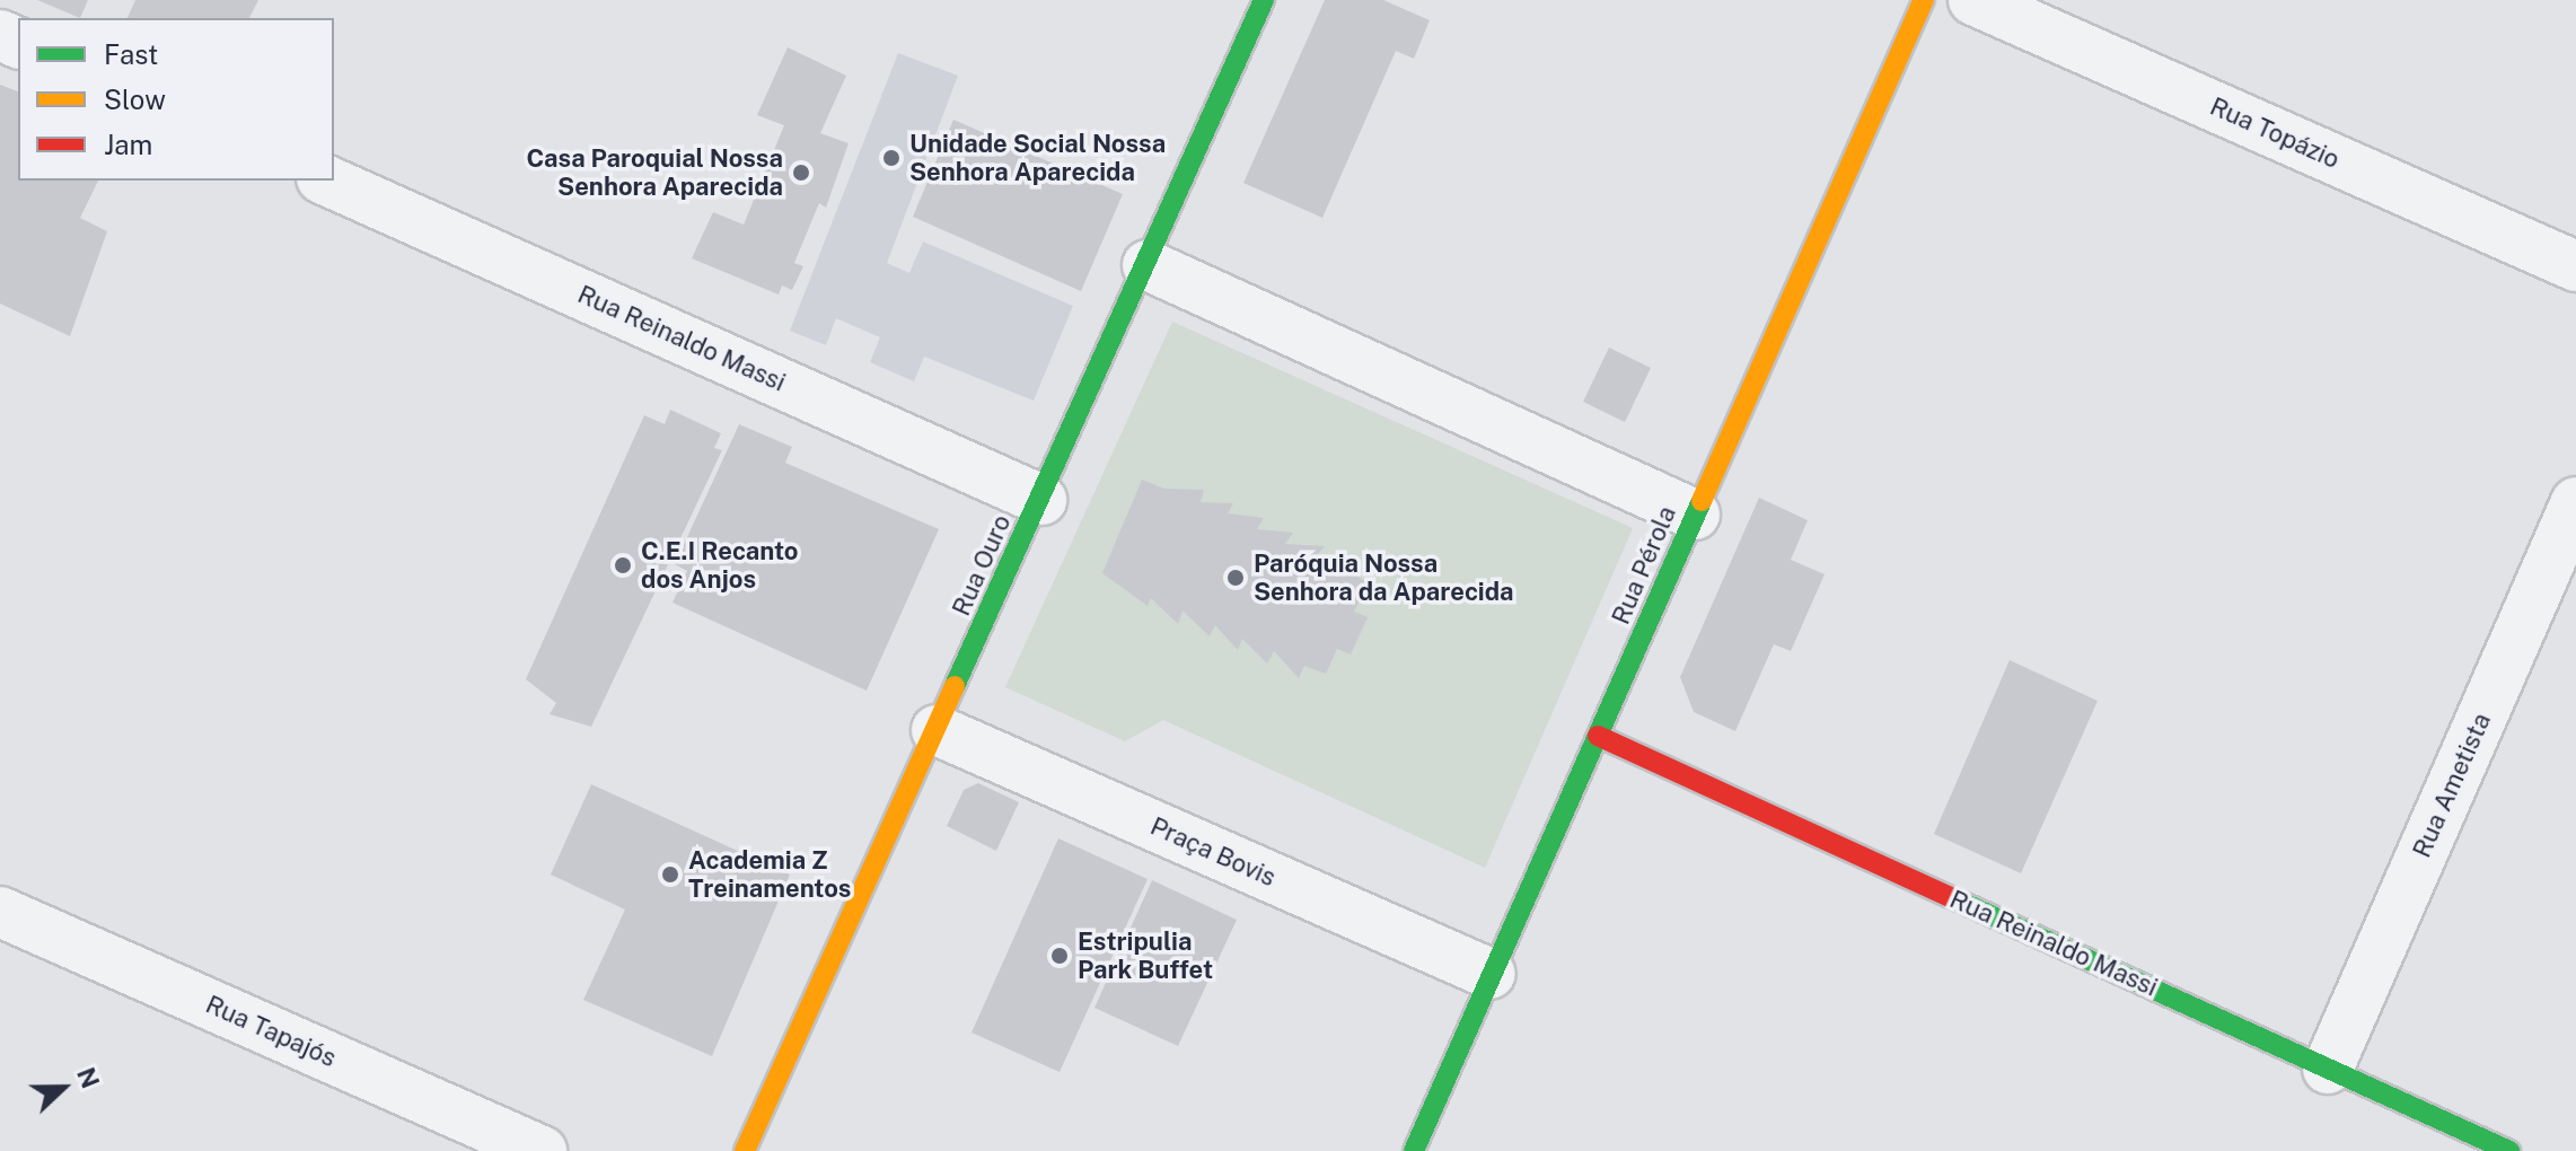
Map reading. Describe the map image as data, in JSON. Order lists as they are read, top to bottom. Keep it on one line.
{"streets":{"street":["Rua Topázio","Rua Reinaldo Massi","Rua Ouro","Rua Pérola","Rua Ametista","Praça Bovis","Rua Tapajós"]},"crossings":[["Rua Reinaldo Massi","Rua Ouro"],["Rua Reinaldo Massi","Rua Pérola"],["Rua Reinaldo Massi","Rua Ametista"],["Rua Ouro","Praça Bovis"],["Rua Pérola","Praça Bovis"]],"places":["Unidade Social Nossa Senhora Aparecida","Casa Paroquial Nossa Senhora Aparecida","C.E.I Recanto dos Anjos","Paróquia Nossa Senhora da Aparecida","Academia Z Treinamentos","Estripulia Park Buffet"],"legend":["Fast","Slow","Jam"],"north":"right"}
